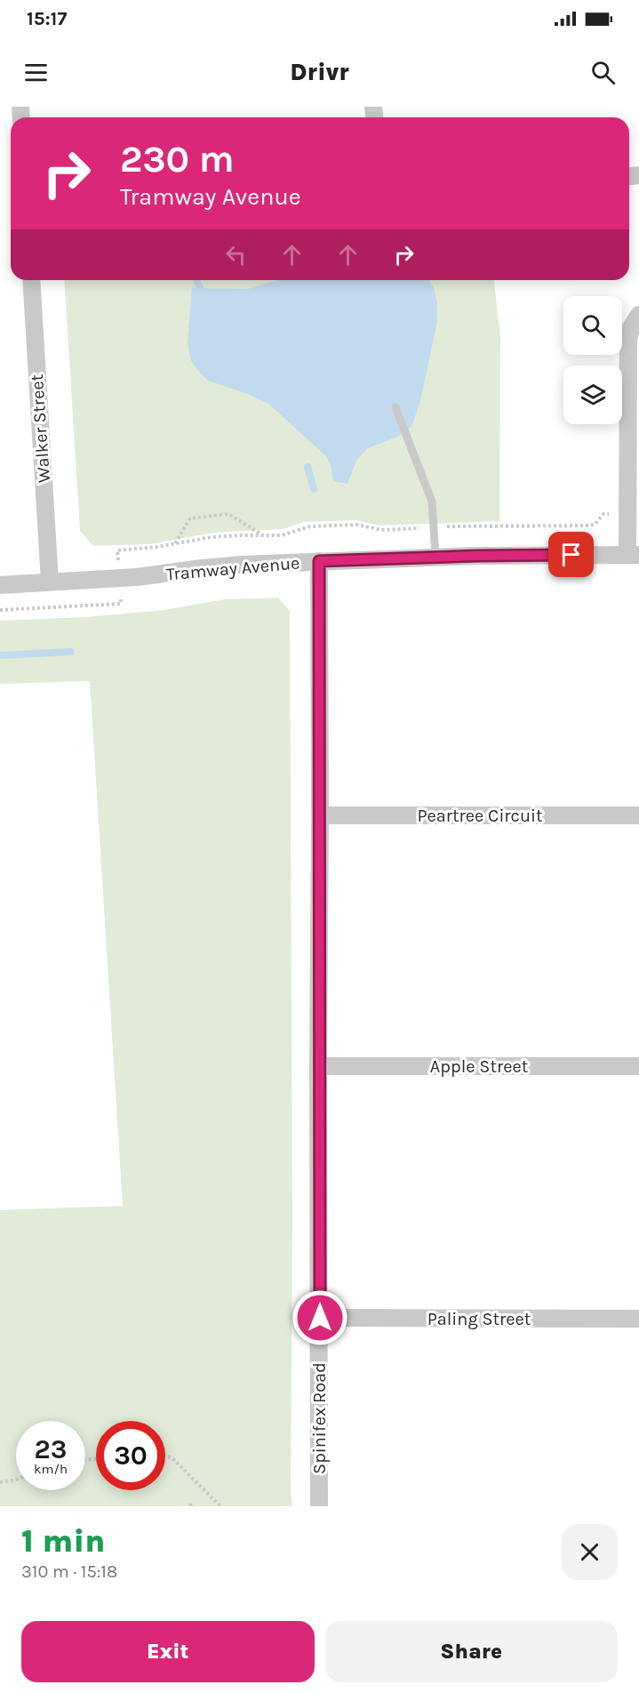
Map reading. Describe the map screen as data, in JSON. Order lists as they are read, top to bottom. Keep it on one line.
{"streets":{"street":["Walker Street","Tramway Avenue","Peartree Circuit","Apple Street","Paling Street","Spinifex Road"]},"crossings":[["Walker Street","Tramway Avenue"],["Tramway Avenue","Spinifex Road"],["Peartree Circuit","Spinifex Road"],["Apple Street","Spinifex Road"],["Paling Street","Spinifex Road"]],"page":{"status":"15:17","header":"Drivr","turn":["230 m","Tramway Avenue"],"speed":"23 km/h","limit":"30","heading":["1 min","310 m · 15:18"],"buttons":["Exit","Share"]}}
